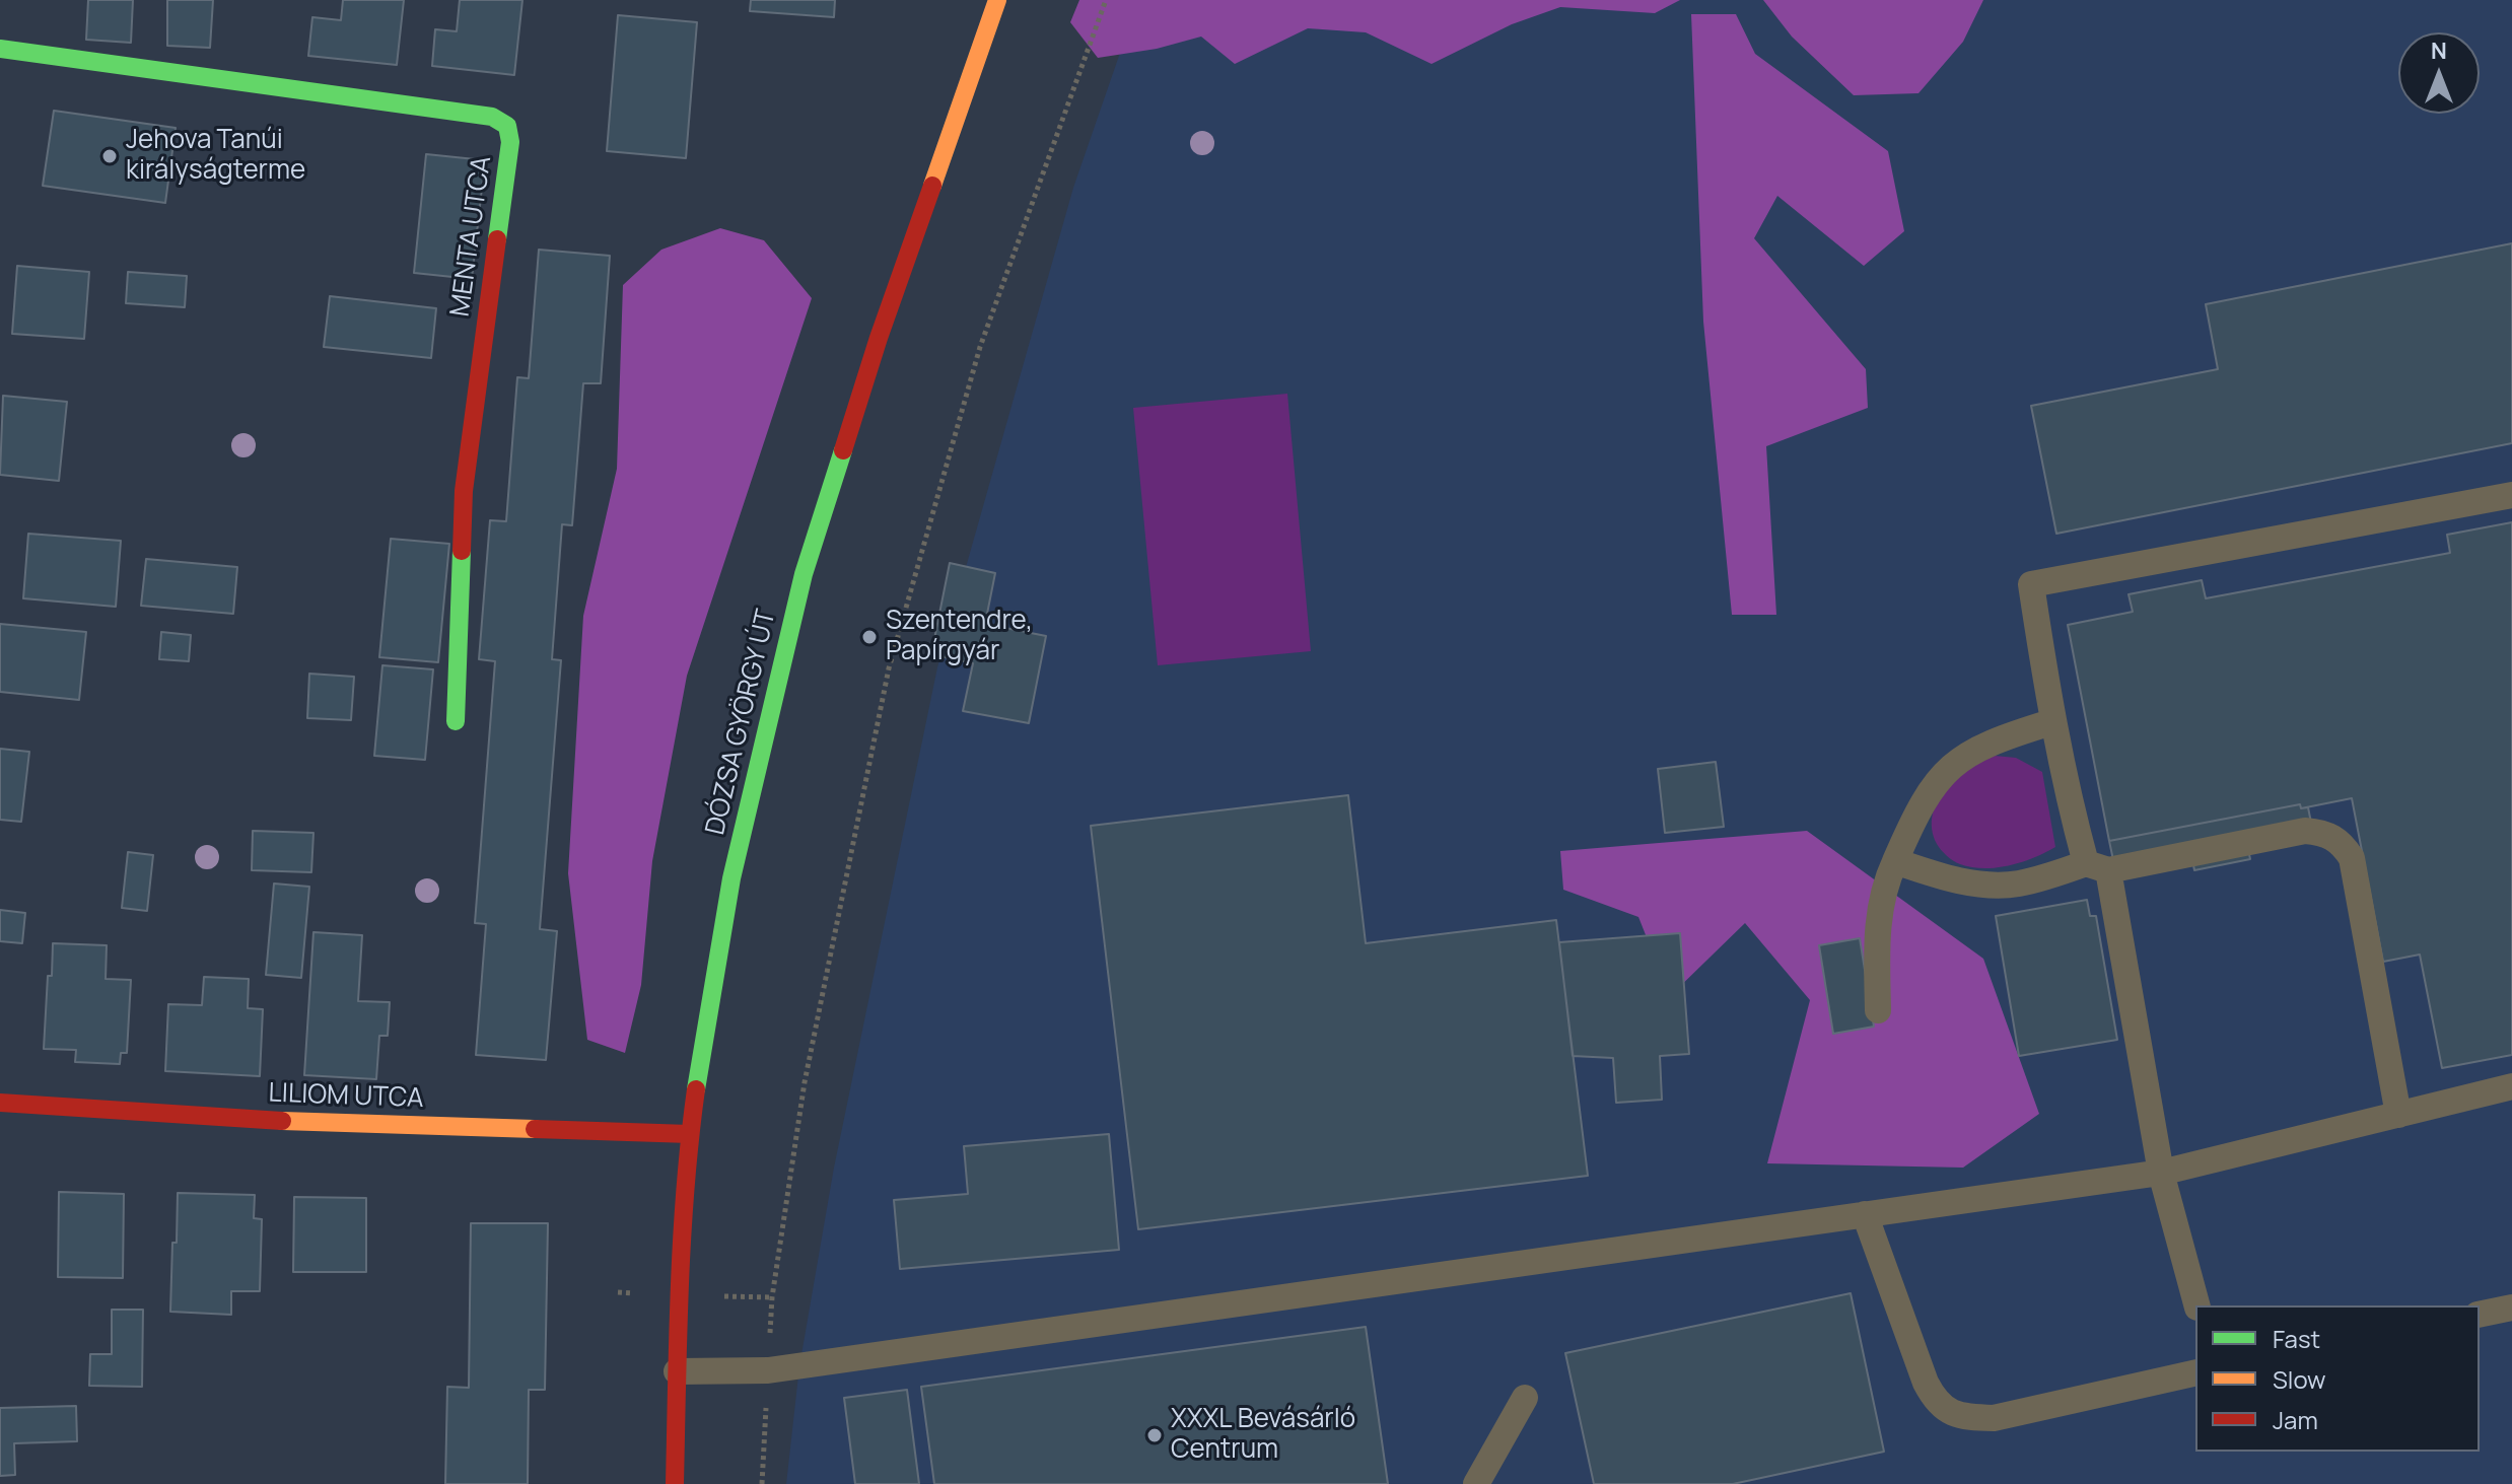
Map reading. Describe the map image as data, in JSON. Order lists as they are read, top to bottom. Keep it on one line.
{"streets":{"street":["MENTA UTCA","DÓZSA GYÖRGY ÚT","LILIOM UTCA"]},"crossings":[["DÓZSA GYÖRGY ÚT","LILIOM UTCA"]],"places":["Jehova Tanúi királyságterme","Szentendre, Papírgyár","XXXL Bevásárló Centrum"],"legend":["Fast","Slow","Jam"],"north":"top"}
